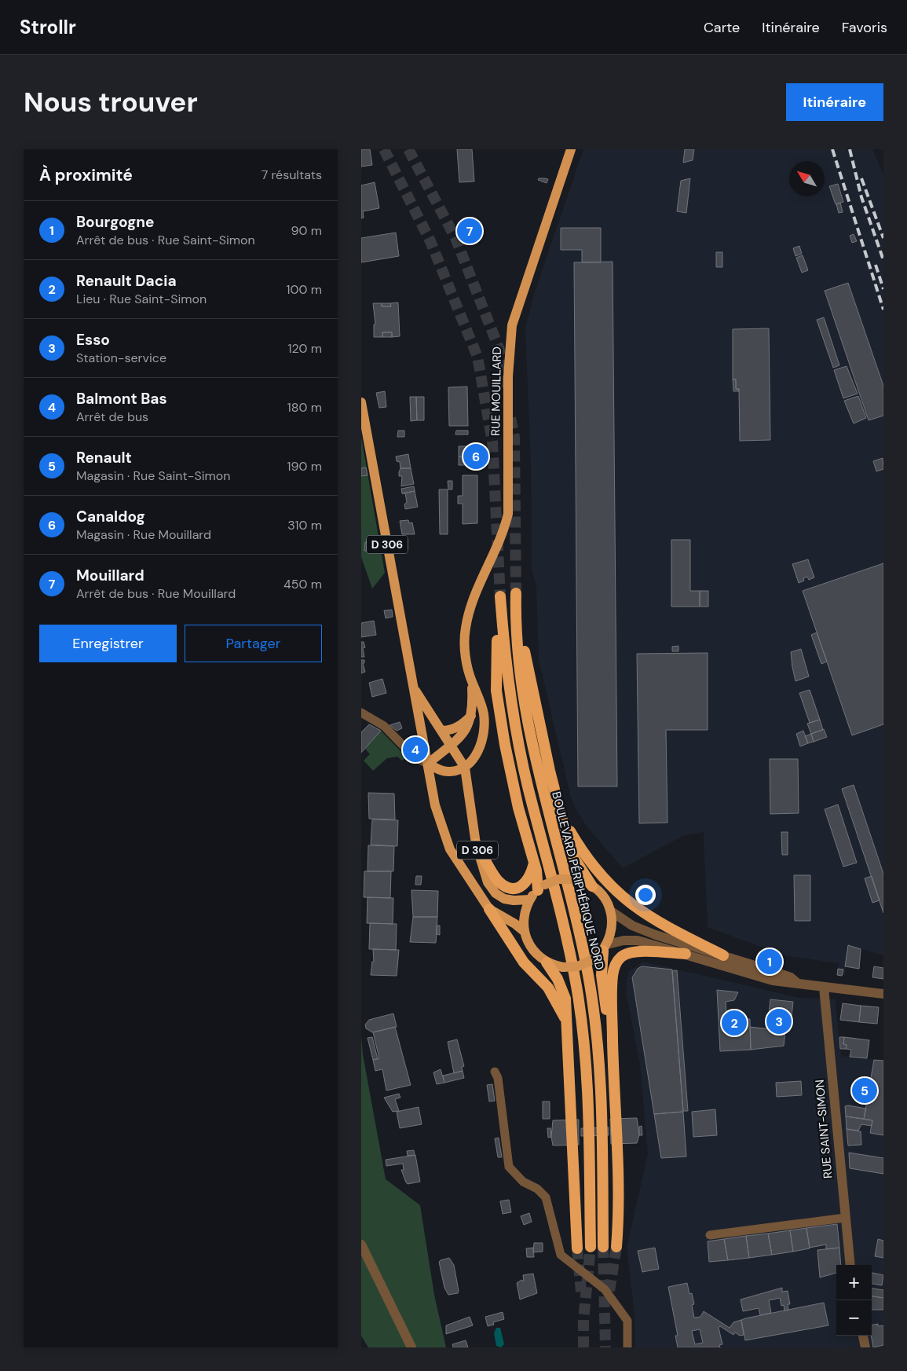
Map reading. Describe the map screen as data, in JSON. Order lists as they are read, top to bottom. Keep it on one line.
{"streets":{"highway":["BOULEVARD PÉRIPHÉRIQUE NORD"],"main road":["RUE MOUILLARD","D 306"],"street":["RUE SAINT-SIMON"]},"crossings":[["RUE MOUILLARD","D 306"]],"north":"top left","page":{"header":"Strollr","nav":["Carte","Itinéraire","Favoris"],"buttons":["Itinéraire",["Enregistrer","Partager"]],"title":"Nous trouver","heading":["À proximité","7 résultats"],"list":[{"mark":"1","name":"Bourgogne","note":"Arrêt de bus · Rue Saint-Simon","value":"90 m"},{"mark":"2","name":"Renault Dacia","note":"Lieu · Rue Saint-Simon","value":"100 m"},{"mark":"3","name":"Esso","note":"Station-service","value":"120 m"},{"mark":"4","name":"Balmont Bas","note":"Arrêt de bus","value":"180 m"},{"mark":"5","name":"Renault","note":"Magasin · Rue Saint-Simon","value":"190 m"},{"mark":"6","name":"Canaldog","note":"Magasin · Rue Mouillard","value":"310 m"},{"mark":"7","name":"Mouillard","note":"Arrêt de bus · Rue Mouillard","value":"450 m"}],"pins":["7","6","4","1","3","2","5"],"map_buttons":["+","−"]}}
